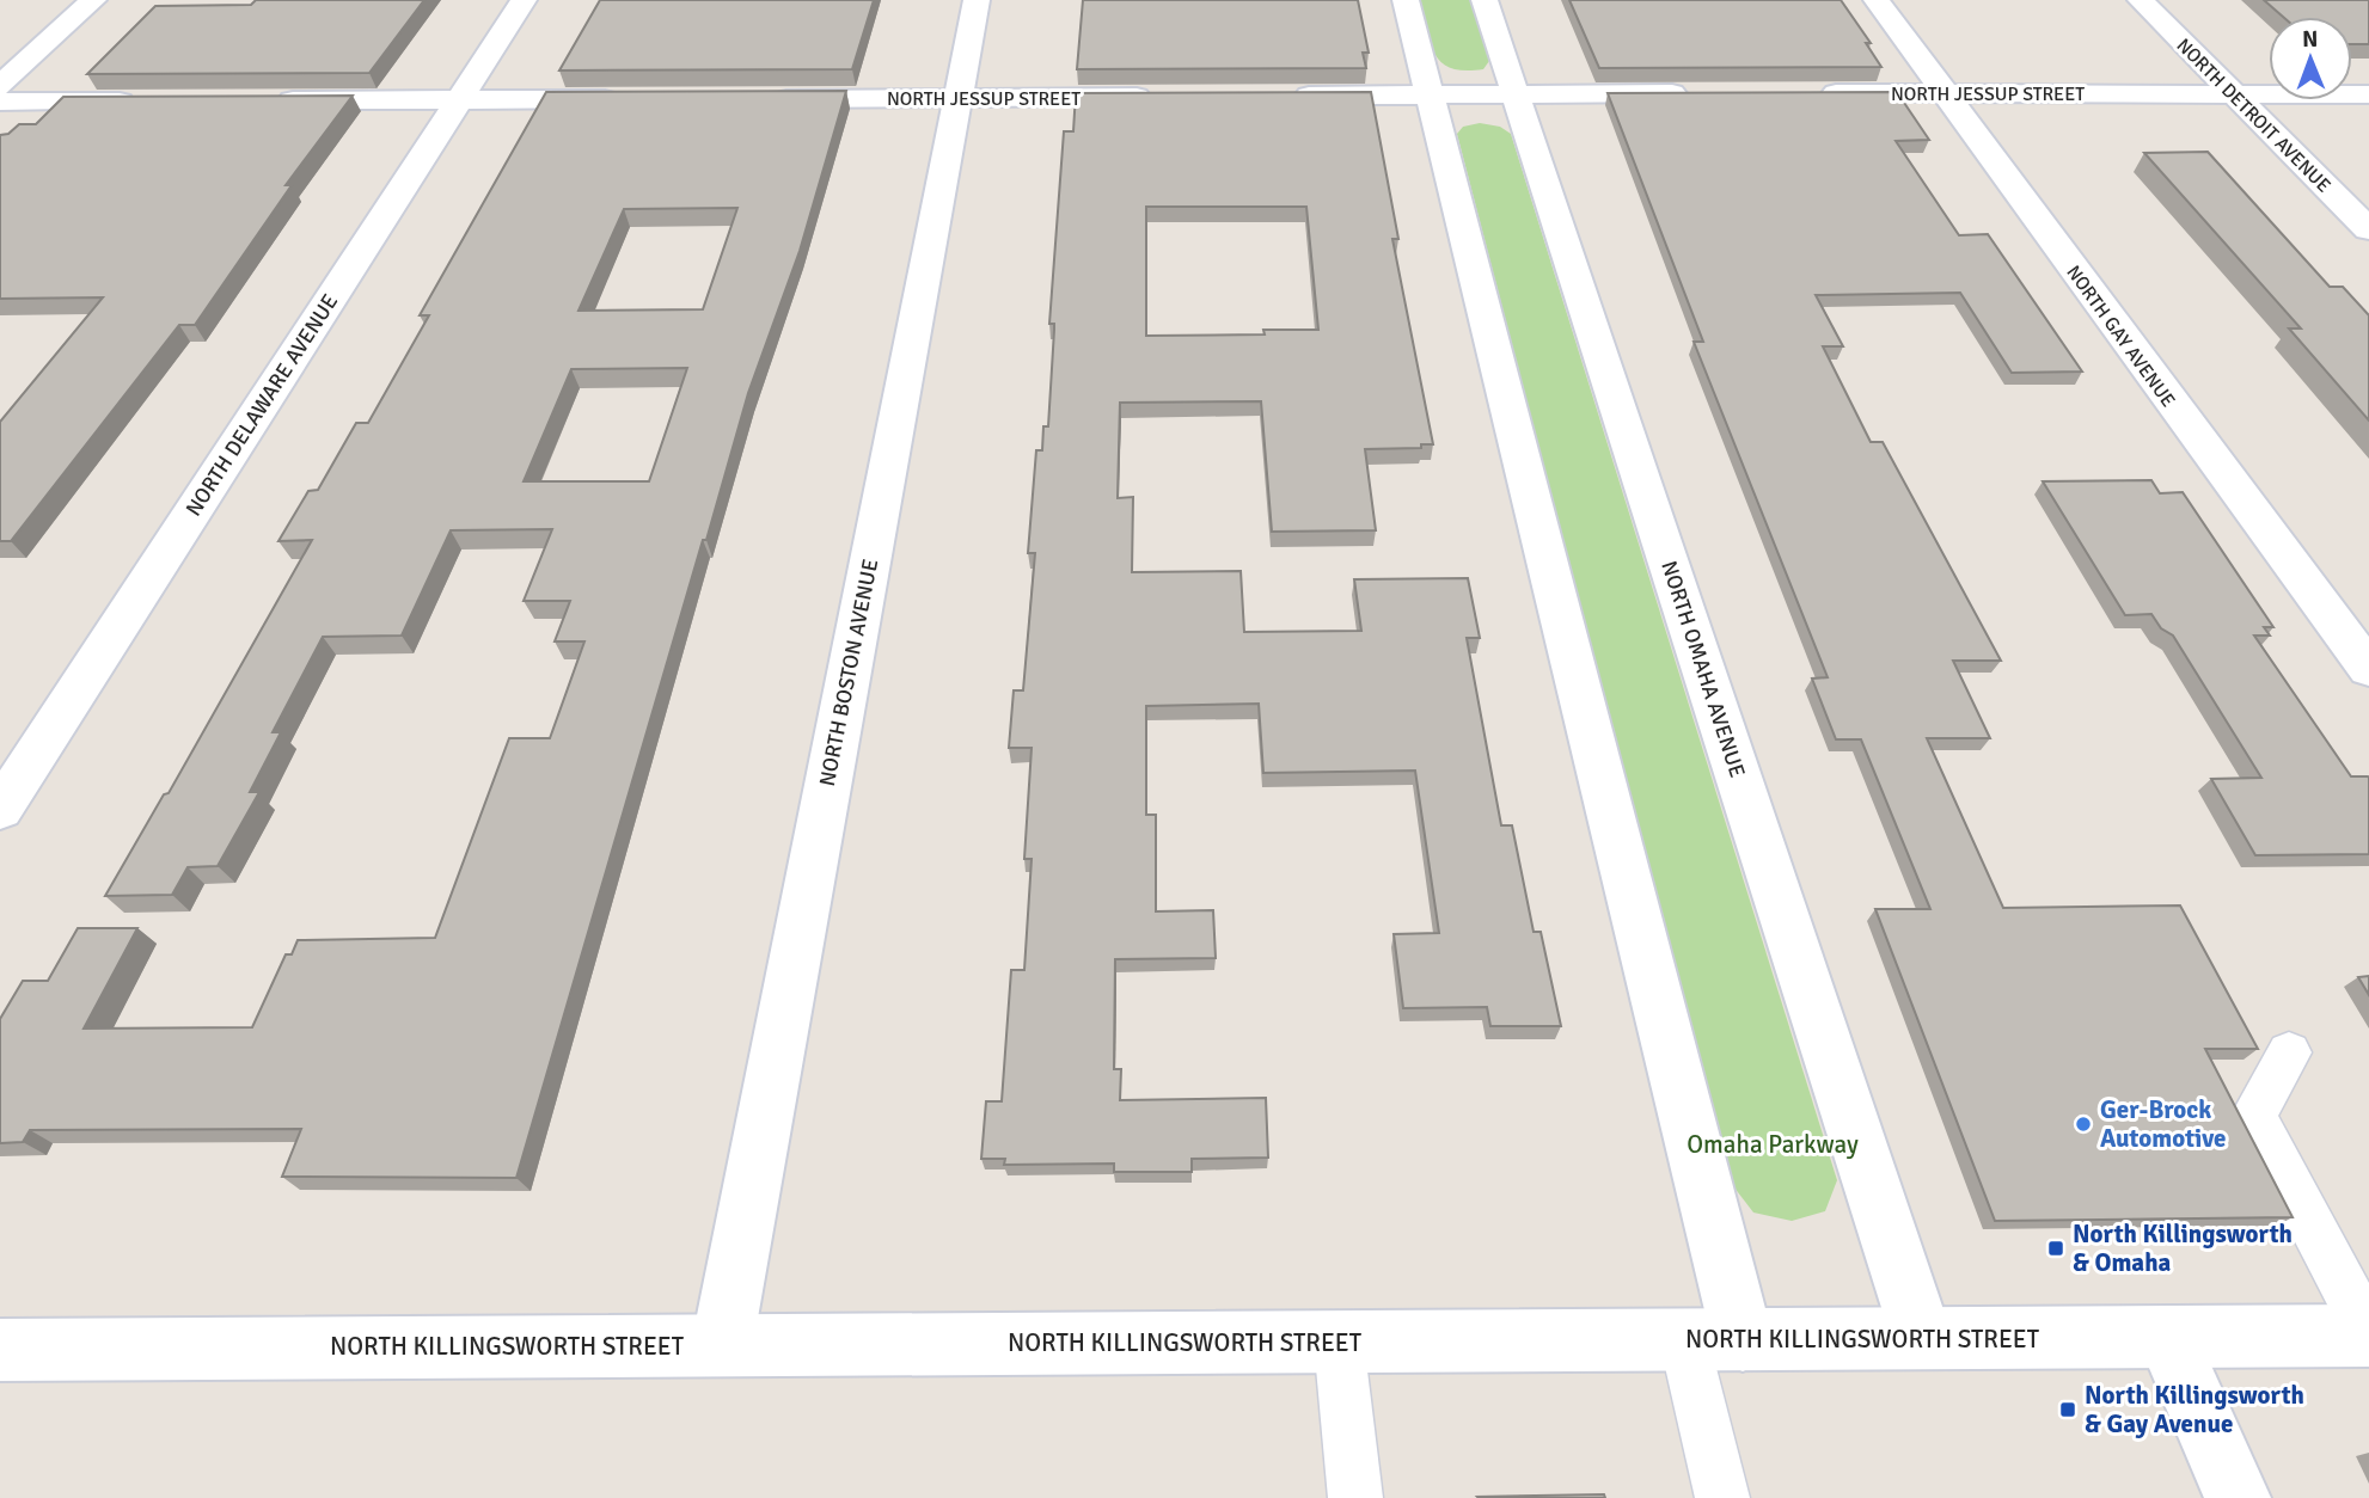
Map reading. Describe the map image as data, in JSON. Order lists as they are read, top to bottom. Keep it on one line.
{"streets":{"street":["NORTH JESSUP STREET","NORTH DETROIT AVENUE","NORTH GAY AVENUE","NORTH DELAWARE AVENUE","NORTH OMAHA AVENUE","NORTH BOSTON AVENUE","NORTH KILLINGSWORTH STREET"]},"crossings":[["NORTH JESSUP STREET","NORTH DETROIT AVENUE"],["NORTH JESSUP STREET","NORTH GAY AVENUE"],["NORTH JESSUP STREET","NORTH BOSTON AVENUE"],["NORTH OMAHA AVENUE","NORTH KILLINGSWORTH STREET"],["NORTH BOSTON AVENUE","NORTH KILLINGSWORTH STREET"]],"parks":["Omaha Parkway"],"places":{"other":["Ger-Brock Automotive"],"transit":["North Killingsworth & Omaha","North Killingsworth & Gay Avenue"]},"north":"top"}
